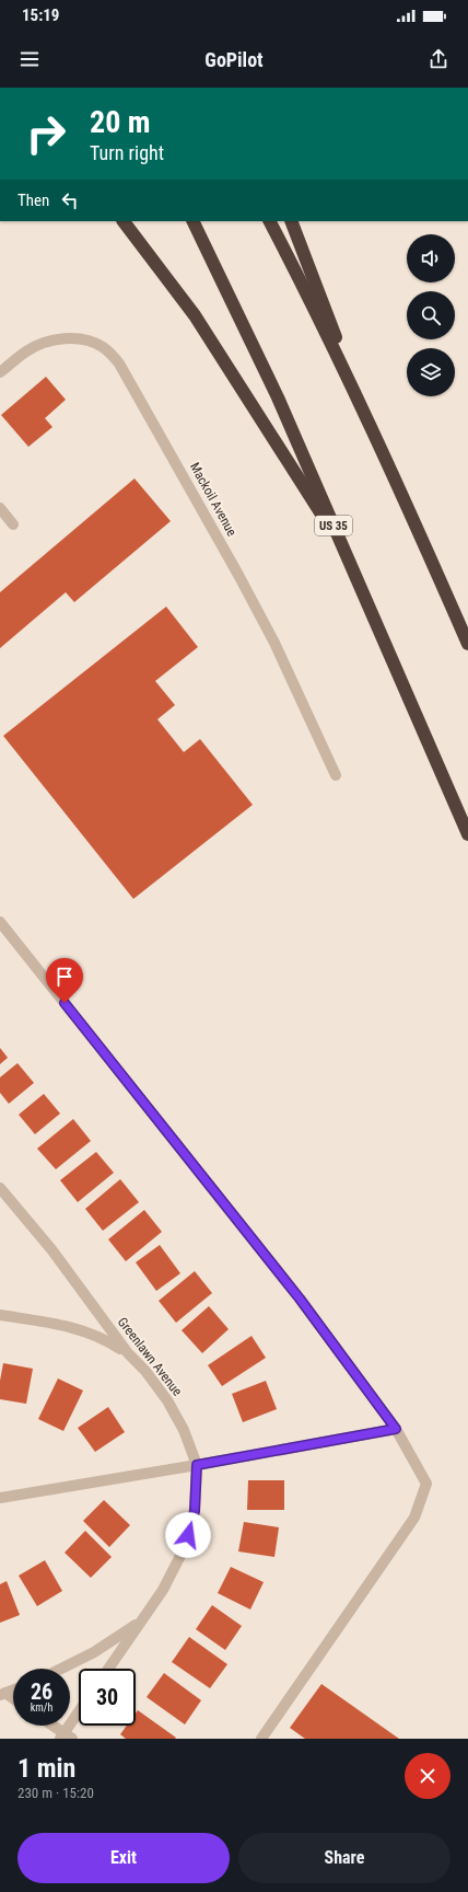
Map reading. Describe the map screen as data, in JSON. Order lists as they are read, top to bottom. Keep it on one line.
{"streets":{"highway":["US 35"],"street":["Mackoil Avenue","Greenlawn Avenue"]},"page":{"status":"15:19","header":"GoPilot","turn":["20 m","Turn right"],"then":"Then","speed":"26 km/h","limit":"30","heading":["1 min","230 m · 15:20"],"buttons":["Exit","Share"]}}
